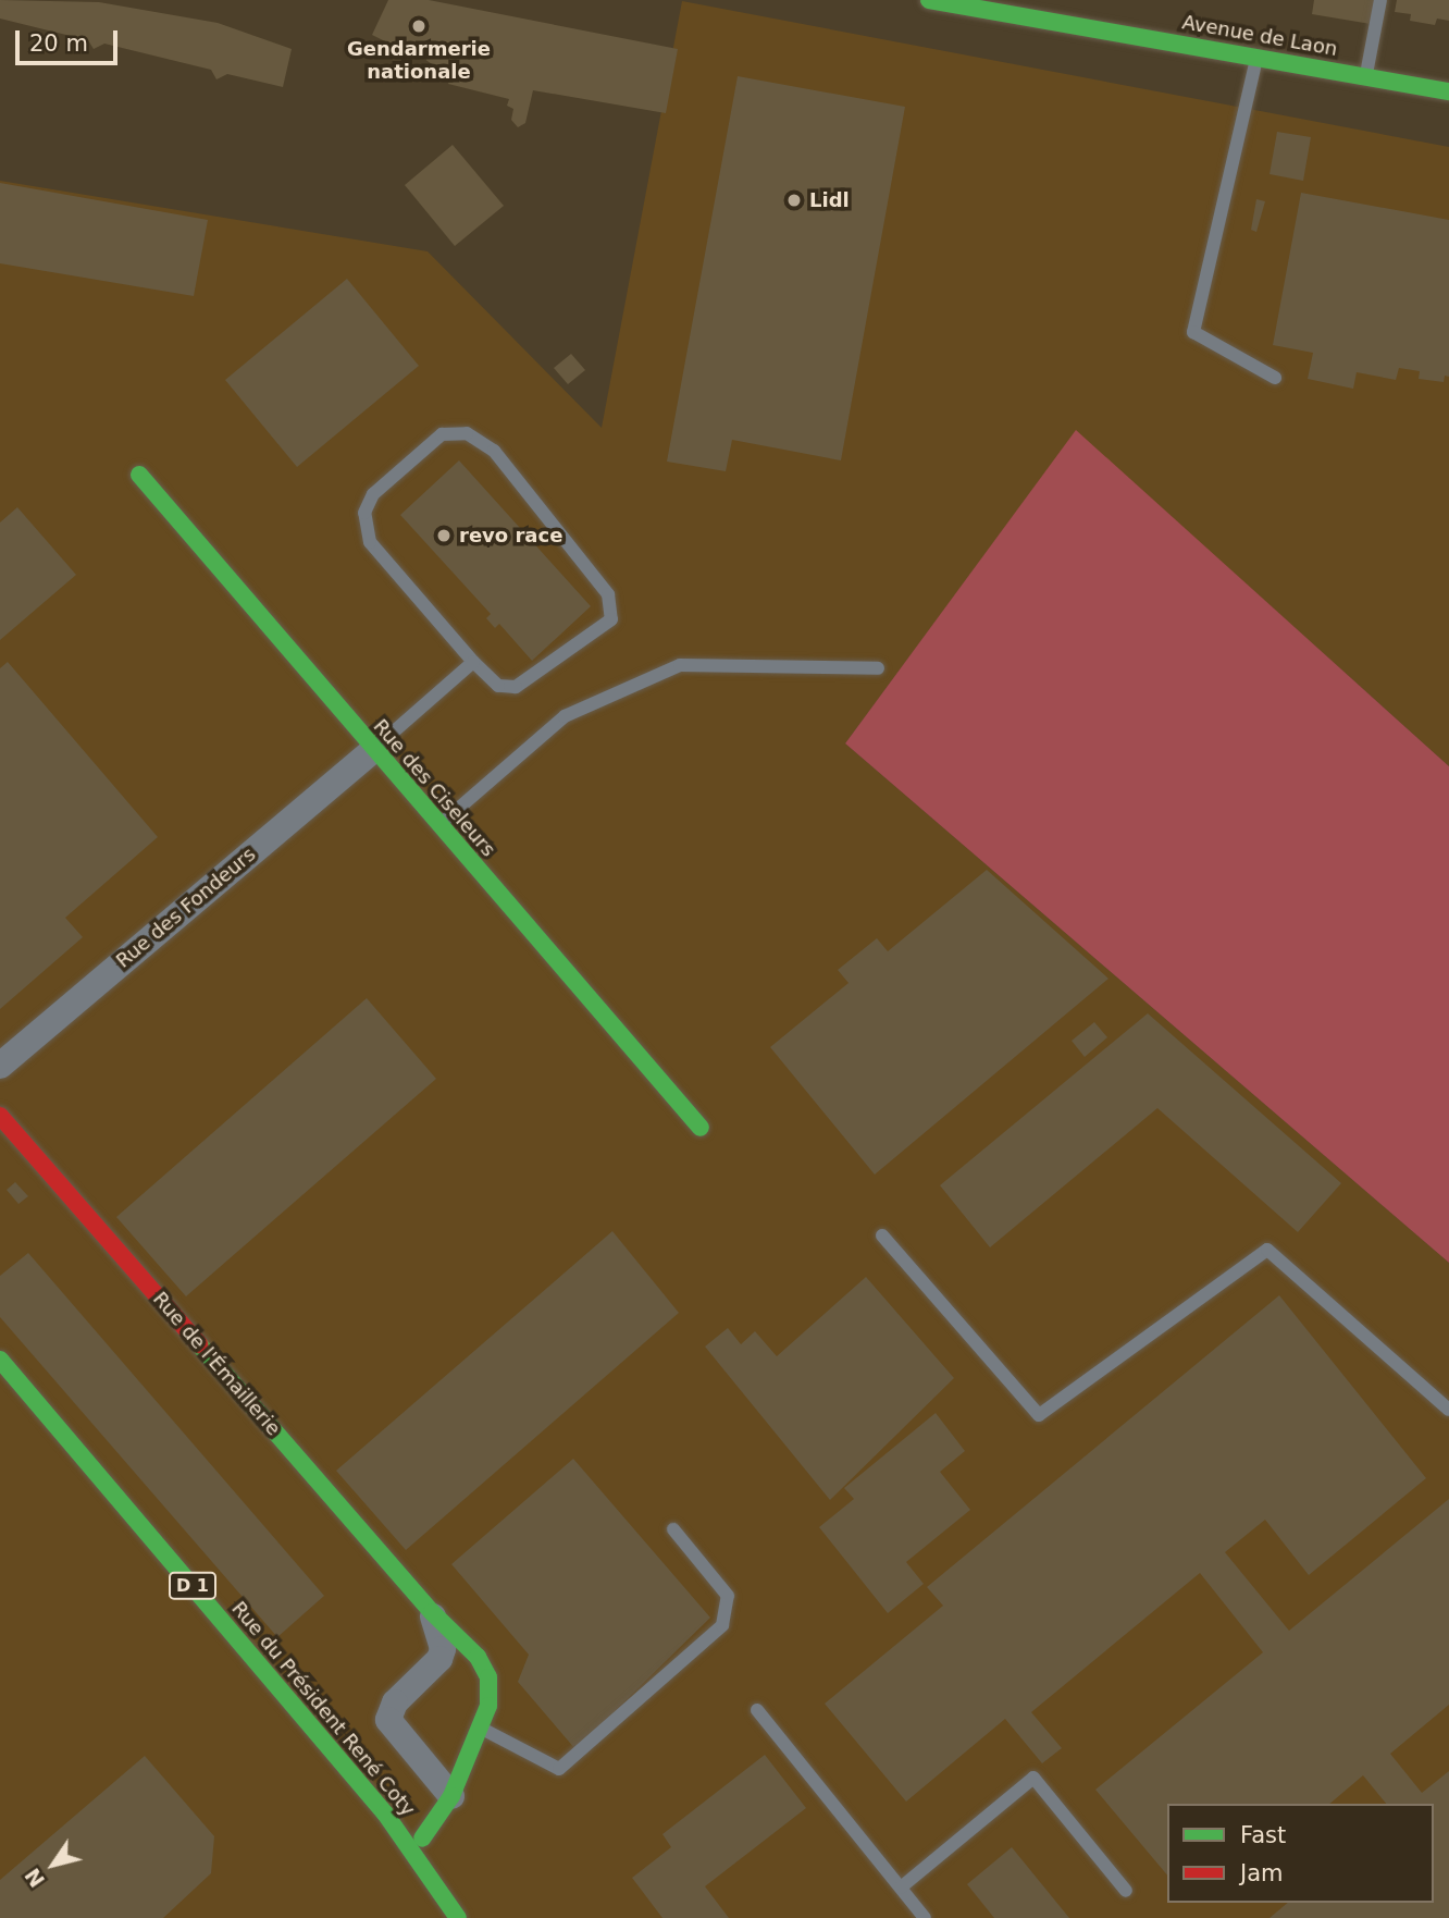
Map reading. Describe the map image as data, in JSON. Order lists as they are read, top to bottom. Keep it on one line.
{"streets":{"street":["Avenue de Laon","Rue des Ciseleurs","Rue des Fondeurs","Rue de l'Émaillerie","D 1","Rue du Président René Coty"]},"crossings":[["Rue des Ciseleurs","Rue des Fondeurs"],["Rue de l'Émaillerie","D 1"],["D 1","Rue du Président René Coty"]],"places":["Gendarmerie nationale","Lidl","revo race"],"legend":["Fast","Jam"],"scale_bar":"20 m","north":"bottom left"}
